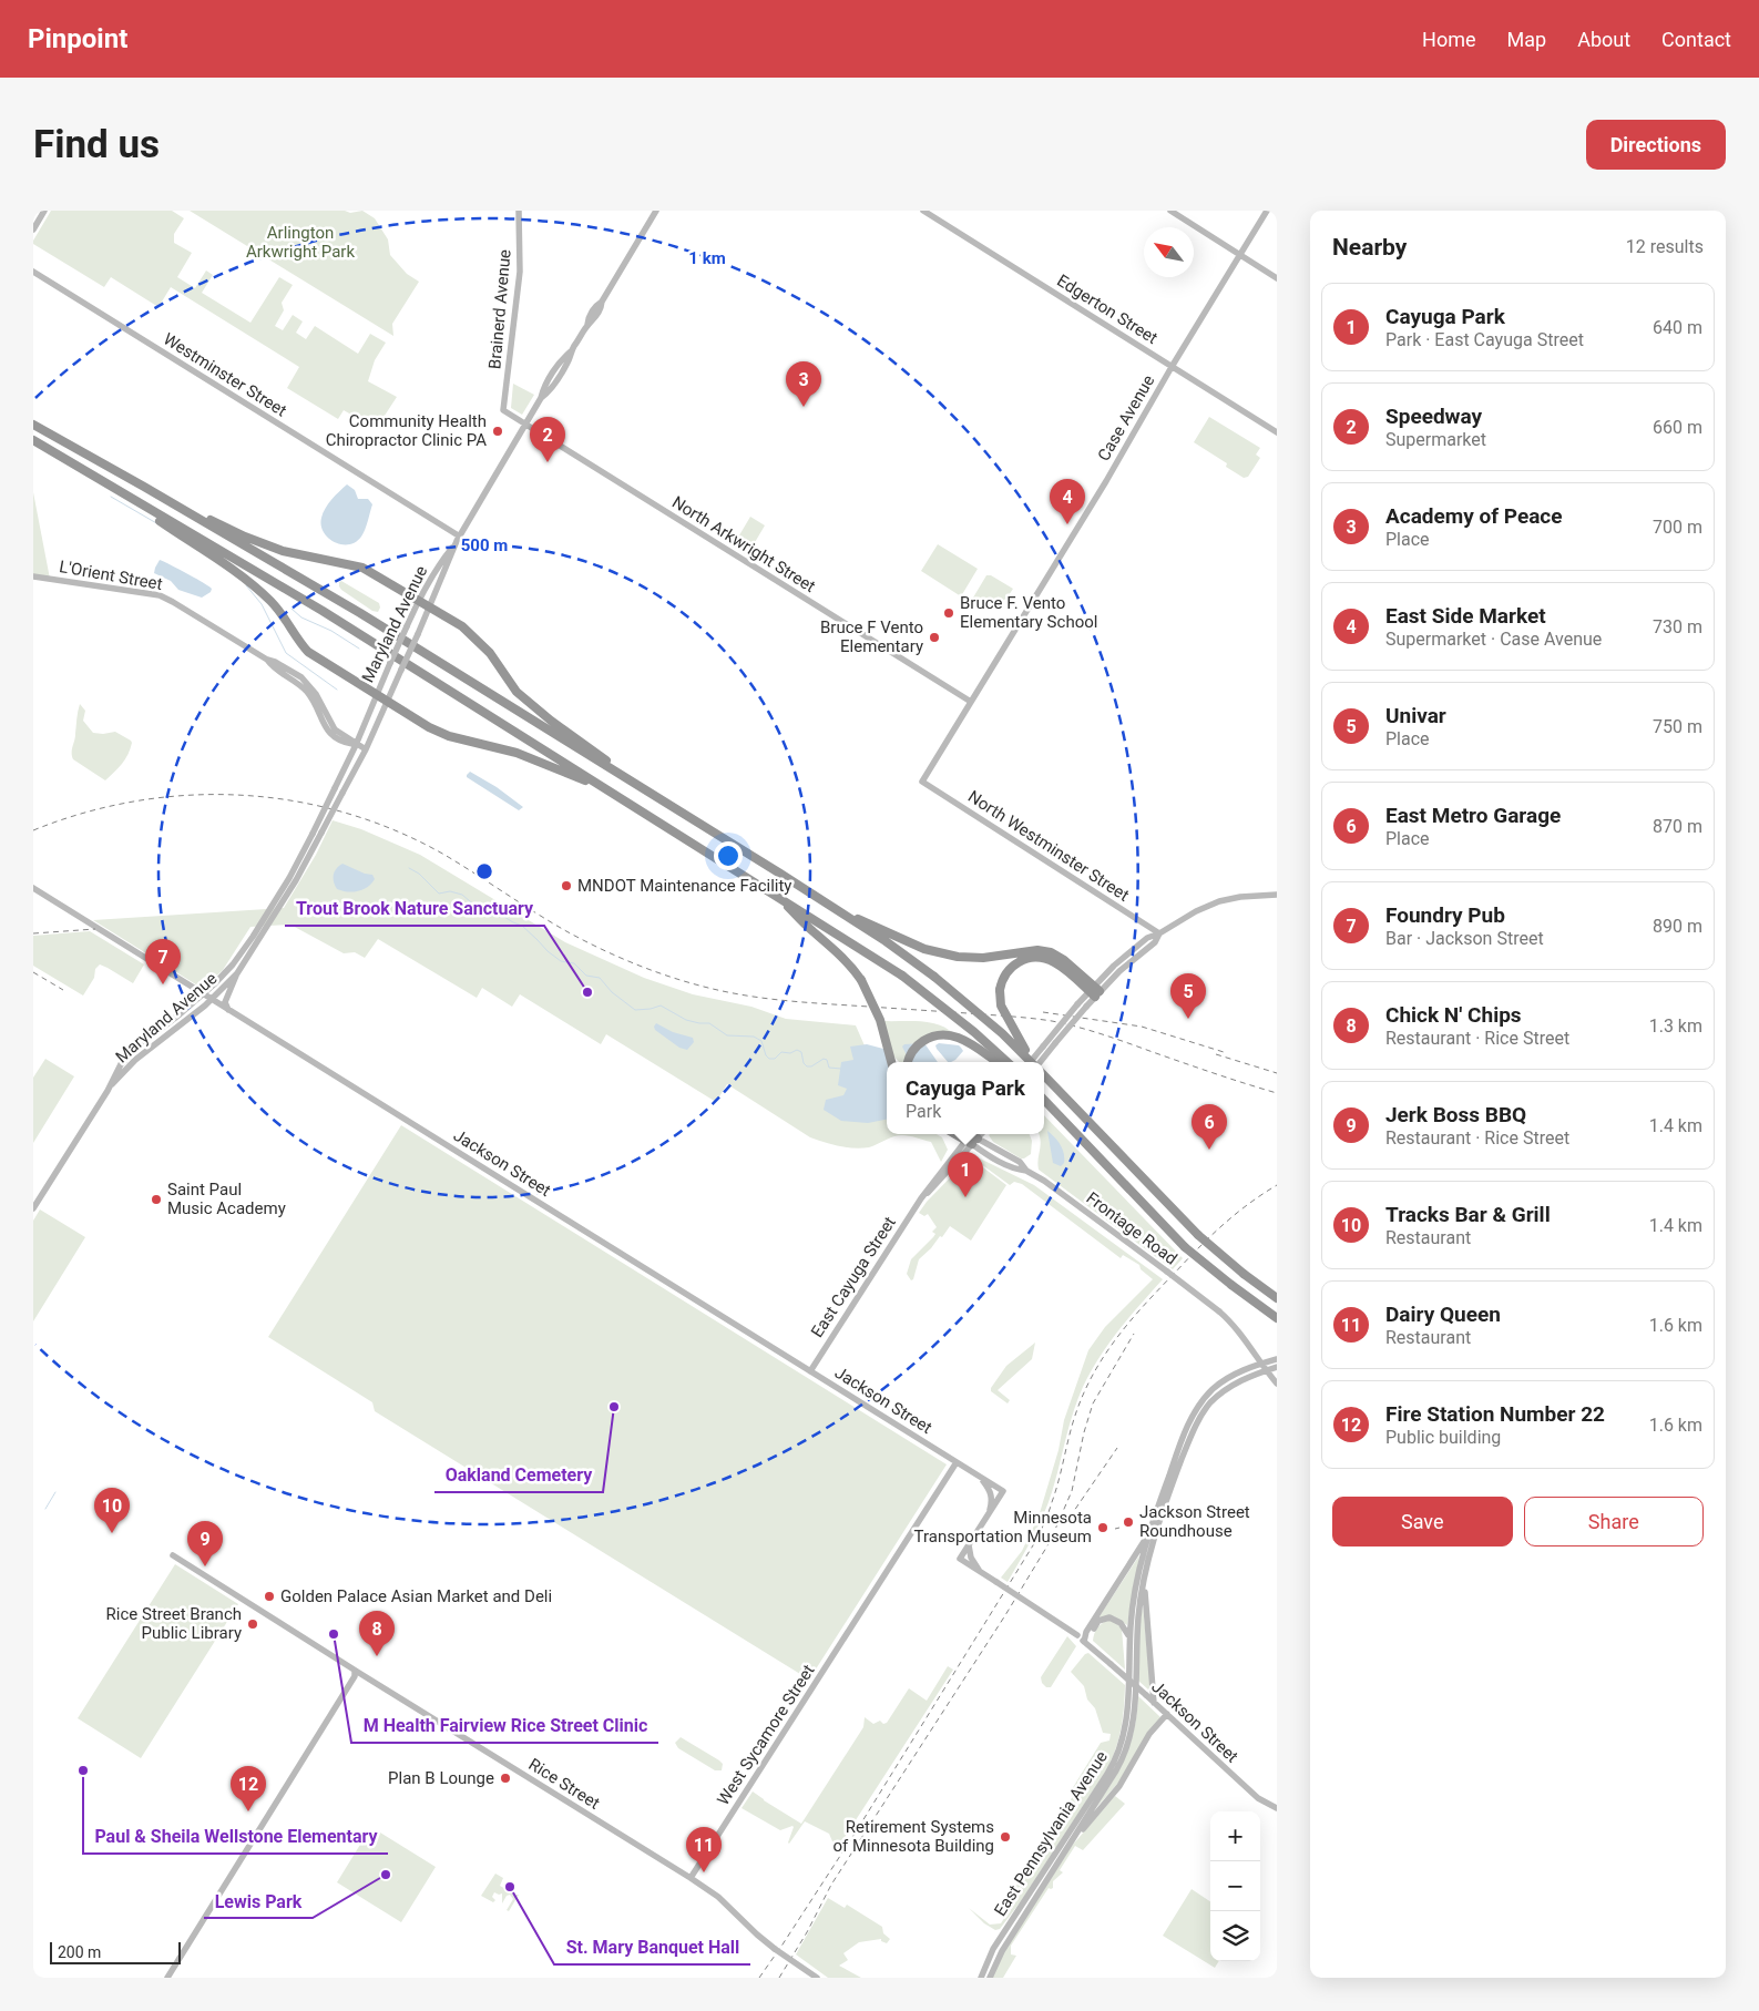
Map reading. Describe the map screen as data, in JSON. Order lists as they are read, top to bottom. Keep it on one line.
{"streets":{"street":["Brainerd Avenue","Edgerton Street","Westminster Street","Case Avenue","North Arkwright Street","L'Orient Street","Maryland Avenue","North Westminster Street","Jackson Street","Frontage Road","East Cayuga Street","West Sycamore Street","Rice Street","East Pennsylvania Avenue"]},"crossings":[["Brainerd Avenue","North Arkwright Street"],["Edgerton Street","Case Avenue"],["Case Avenue","North Arkwright Street"],["Case Avenue","North Westminster Street"],["L'Orient Street","Maryland Avenue"],["Maryland Avenue","Jackson Street"],["Jackson Street","East Cayuga Street"],["Jackson Street","West Sycamore Street"],["Frontage Road","East Cayuga Street"],["Frontage Road","East Pennsylvania Avenue"],["West Sycamore Street","Rice Street"]],"parks":["Arlington Arkwright Park"],"places":["Community Health Chiropractor Clinic PA","Bruce F. Vento Elementary School","Bruce F Vento Elementary","MNDOT Maintenance Facility","Trout Brook Nature Sanctuary","Saint Paul Music Academy","Oakland Cemetery","Jackson Street Roundhouse","Minnesota Transportation Museum","Golden Palace Asian Market and Deli","Rice Street Branch Public Library","M Health Fairview Rice Street Clinic","Paul & Sheila Wellstone Elementary","Plan B Lounge","Retirement Systems of Minnesota Building","Lewis Park","St. Mary Banquet Hall"],"scale_bar":"200 m","north":"top left","page":{"header":"Pinpoint","nav":["Home","Map","About","Contact"],"buttons":["Directions",["Save","Share"]],"title":"Find us","heading":["Nearby","12 results"],"list":[{"mark":"1","name":"Cayuga Park","note":"Park · East Cayuga Street","value":"640 m"},{"mark":"2","name":"Speedway","note":"Supermarket","value":"660 m"},{"mark":"3","name":"Academy of Peace","note":"Place","value":"700 m"},{"mark":"4","name":"East Side Market","note":"Supermarket · Case Avenue","value":"730 m"},{"mark":"5","name":"Univar","note":"Place","value":"750 m"},{"mark":"6","name":"East Metro Garage","note":"Place","value":"870 m"},{"mark":"7","name":"Foundry Pub","note":"Bar · Jackson Street","value":"890 m"},{"mark":"8","name":"Chick N' Chips","note":"Restaurant · Rice Street","value":"1.3 km"},{"mark":"9","name":"Jerk Boss BBQ","note":"Restaurant · Rice Street","value":"1.4 km"},{"mark":"10","name":"Tracks Bar & Grill","note":"Restaurant","value":"1.4 km"},{"mark":"11","name":"Dairy Queen","note":"Restaurant","value":"1.6 km"},{"mark":"12","name":"Fire Station Number 22","note":"Public building","value":"1.6 km"}],"pins":["3","2","4","7","5","6","1","10","9","8","12","11"],"popup":["Cayuga Park","Park"],"map_buttons":["+","−"],"scale":"200 m"},"rings":["1 km","500 m"]}
